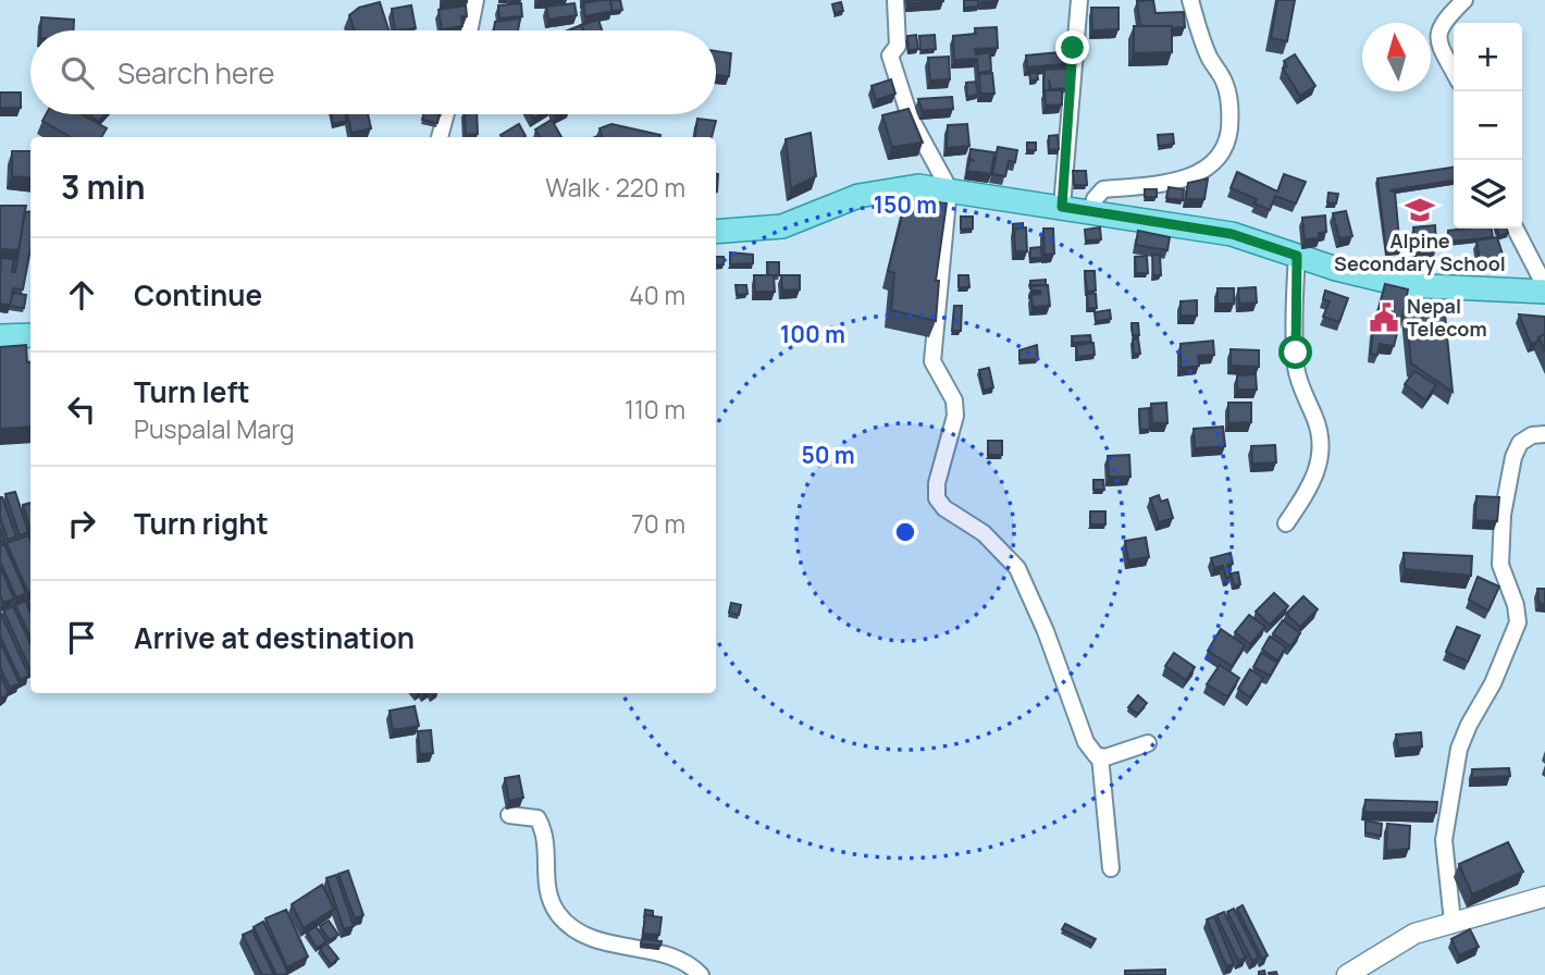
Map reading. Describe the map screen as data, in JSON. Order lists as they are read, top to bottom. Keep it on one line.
{"places":{"school or university":["Alpine Secondary School"],"public building":["Nepal Telecom"]},"north":"top","page":{"map_buttons":["+","−"],"search":"Search here","heading":["3 min","Walk · 220 m"],"list":[["Continue","40 m"],["Turn left","Puspalal Marg","110 m"],["Turn right","70 m"],"Arrive at destination"]},"rings":["150 m","100 m","50 m"]}
